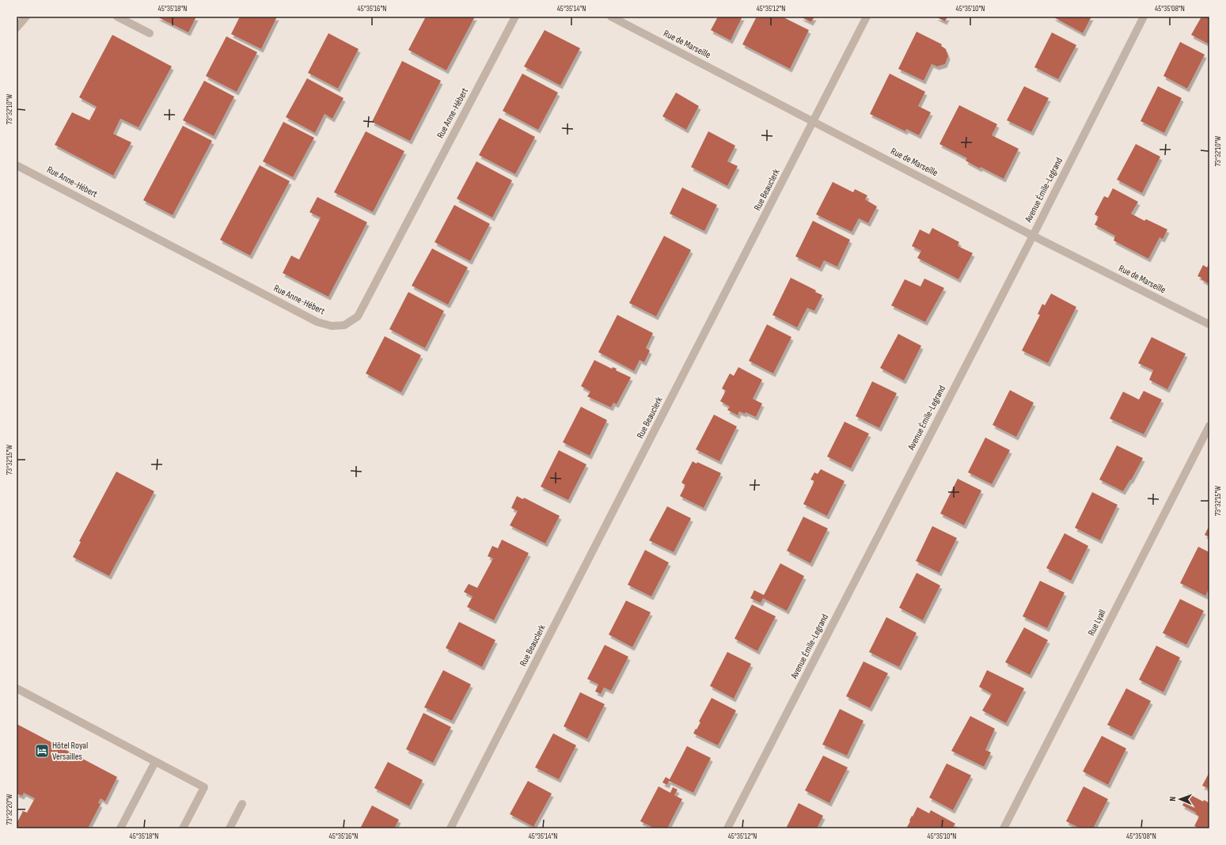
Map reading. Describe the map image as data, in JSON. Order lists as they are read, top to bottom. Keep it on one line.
{"streets":{"street":["Rue de Marseille","Rue Anne-Hébert","Rue Beauclerk","Avenue Émile-Legrand","Rue Lyall"]},"crossings":[["Rue de Marseille","Rue Beauclerk"],["Rue de Marseille","Avenue Émile-Legrand"]],"places":{"hotel":["Hôtel Royal Versailles"]},"north":"left","coordinates":["45°35'18\"N","45°35'16\"N","45°35'14\"N","45°35'12\"N","45°35'10\"N","45°35'08\"N","73°32'10\"W","73°32'15\"W","73°32'20\"W"]}
